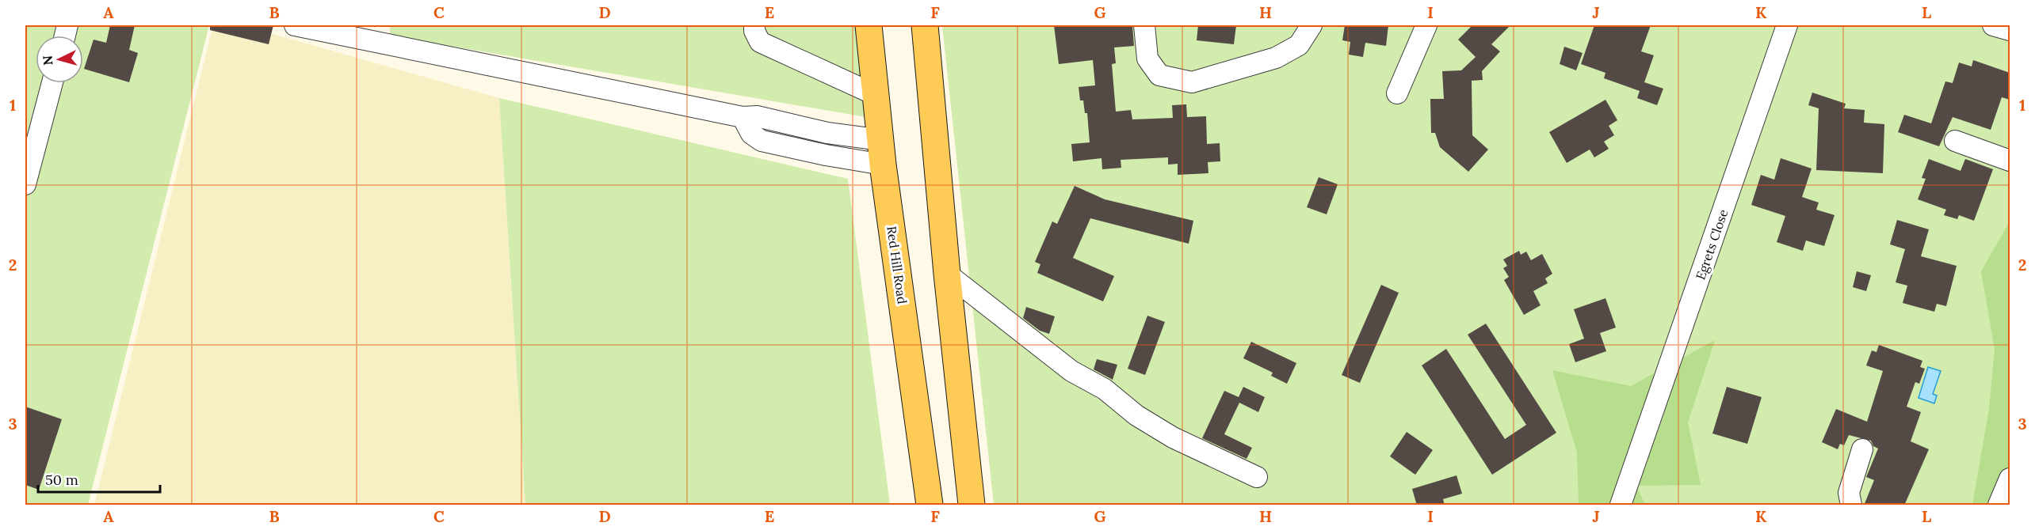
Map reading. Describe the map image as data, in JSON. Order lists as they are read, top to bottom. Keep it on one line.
{"streets":{"main road":["Red Hill Road"],"street":["Egrets Close"]},"scale_bar":"50 m","north":"left","grid":{"columns":["A","B","C","D","E","F","G","H","I","J","K","L"],"rows":["1","2","3"]}}
